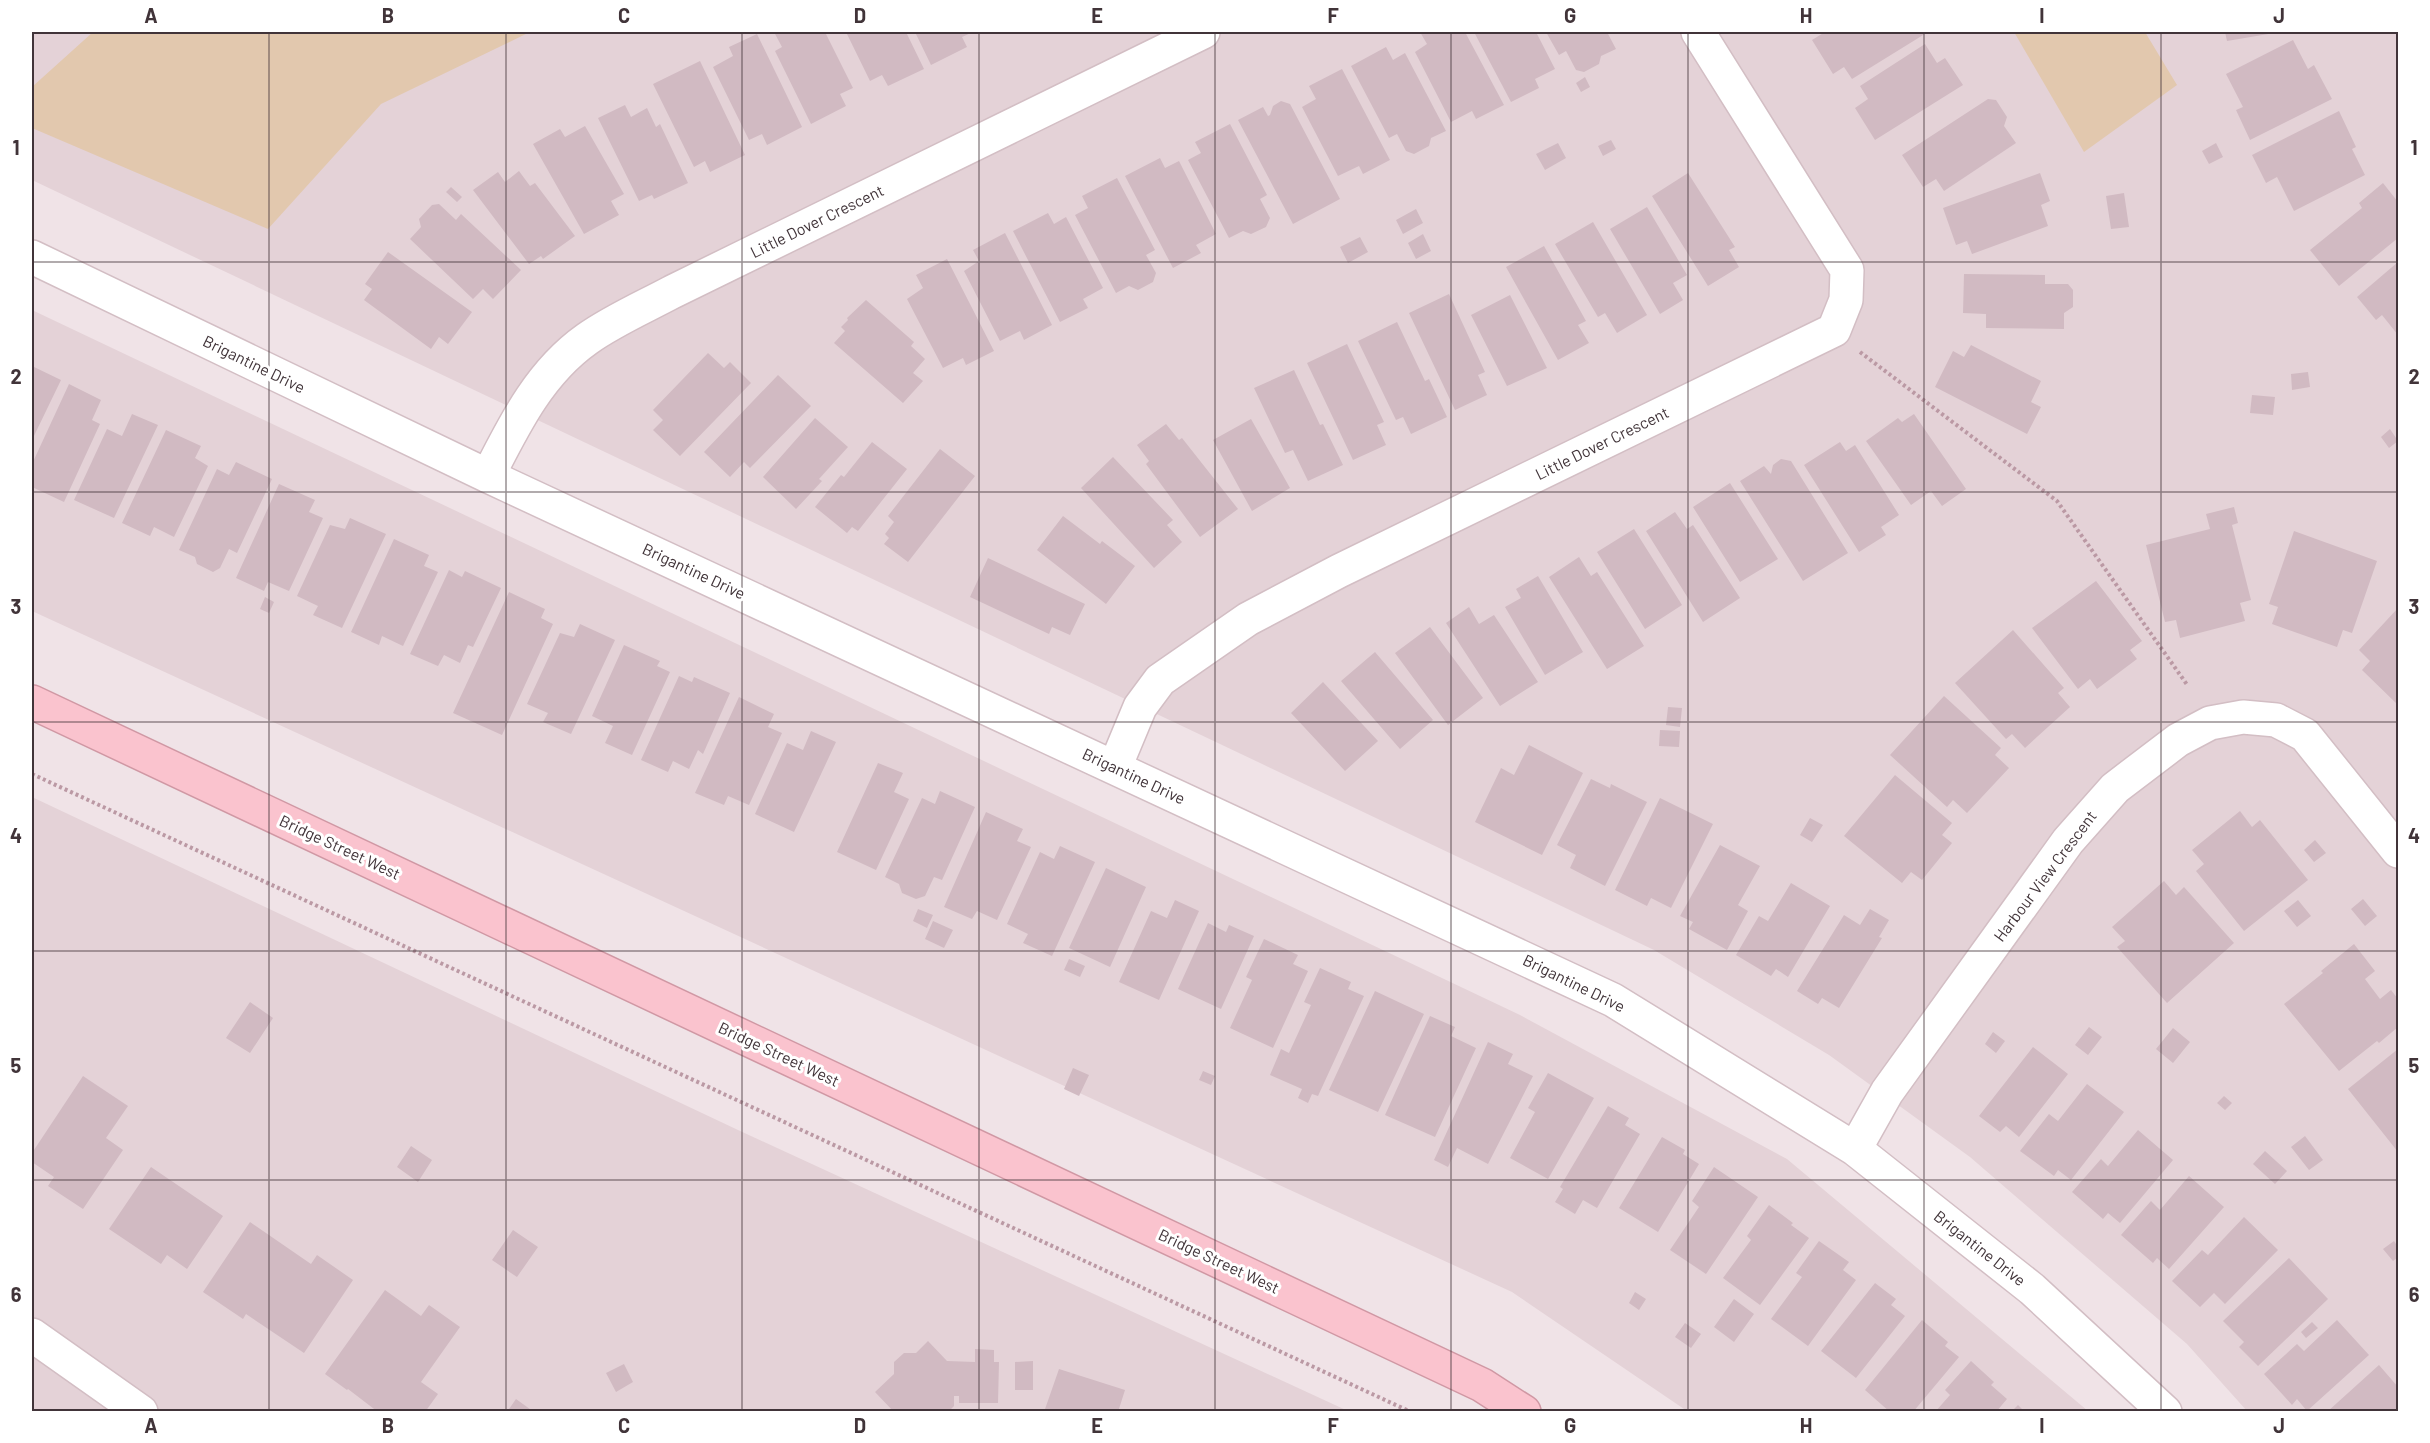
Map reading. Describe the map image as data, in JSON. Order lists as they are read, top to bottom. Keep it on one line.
{"streets":{"main road":["Bridge Street West"],"street":["Little Dover Crescent","Brigantine Drive","Harbour View Crescent"]},"crossings":[["Little Dover Crescent","Brigantine Drive"],["Brigantine Drive","Harbour View Crescent"]],"grid":{"columns":["A","B","C","D","E","F","G","H","I","J"],"rows":["1","2","3","4","5","6"]}}
